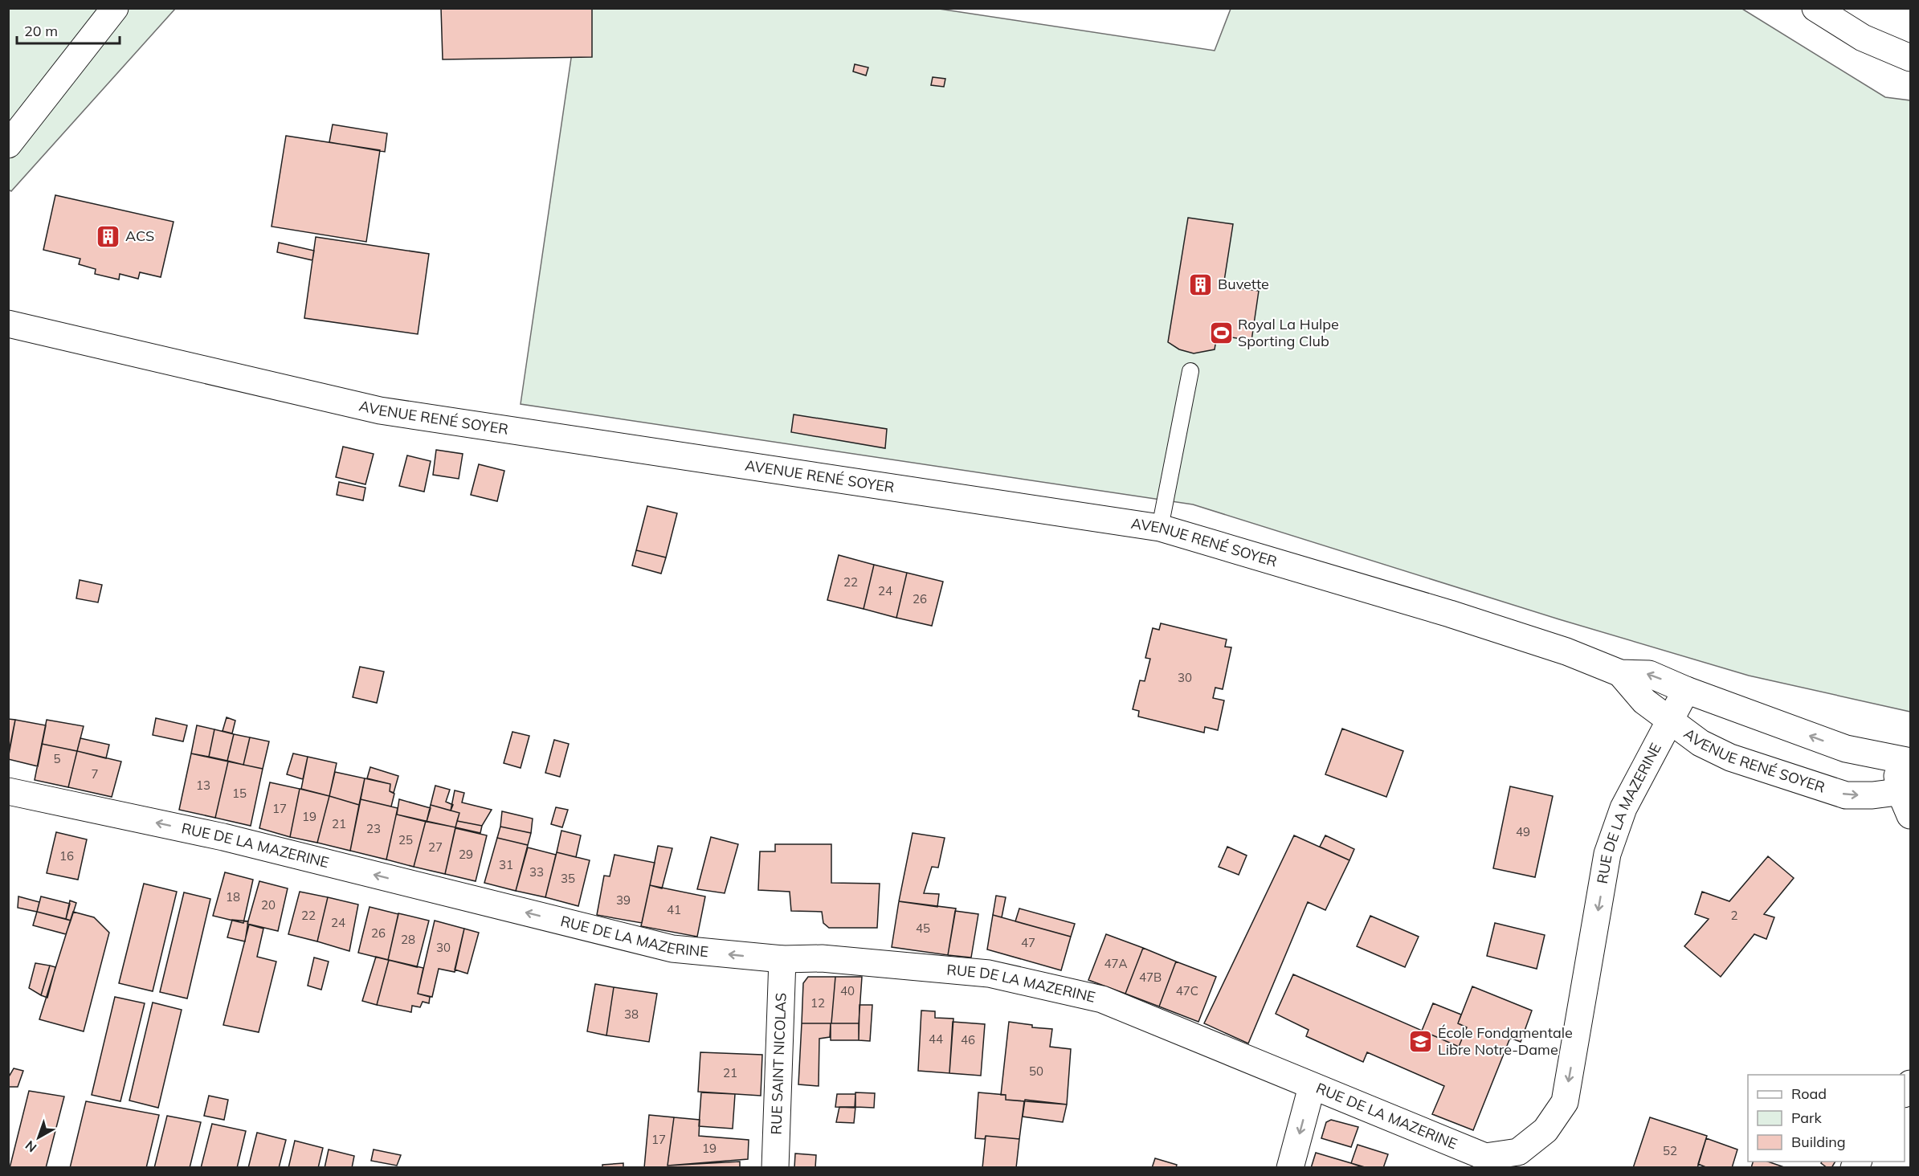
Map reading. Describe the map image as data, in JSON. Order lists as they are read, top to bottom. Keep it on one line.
{"streets":{"street":["AVENUE RENÉ SOYER","RUE DE LA MAZERINE","RUE SAINT NICOLAS"]},"crossings":[["AVENUE RENÉ SOYER","RUE DE LA MAZERINE"],["RUE DE LA MAZERINE","RUE SAINT NICOLAS"]],"places":{"building":["ACS","Buvette"],"sports":["Royal La Hulpe Sporting Club"],"school or university":["École Fondamentale Libre Notre-Dame"]},"house_numbers":["22","24","26","30","5","7","13","15","17","19","21","23","49","25","27","29","16","31","33","35","18","39","20","41","22","2","24","45","26","28","47","30","47A","47B","40","47C","12","38","44","46","50","21","17","19","52"],"legend":["Road","Park","Building"],"scale_bar":"20 m","north":"bottom left"}
